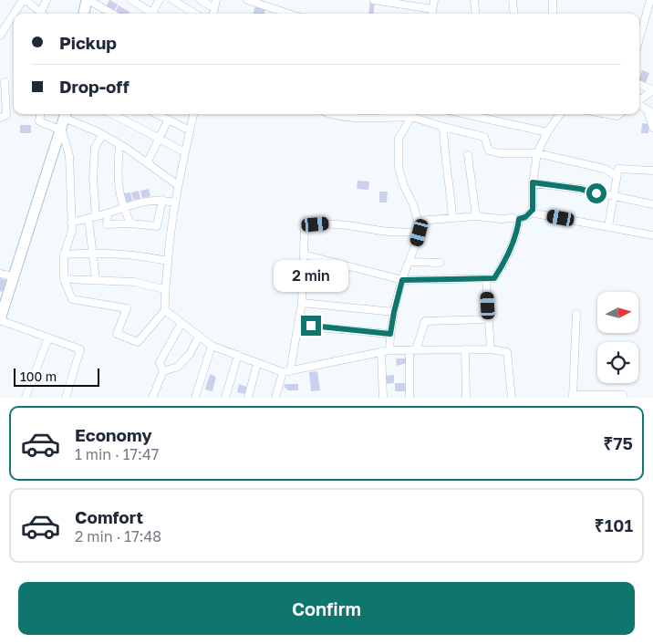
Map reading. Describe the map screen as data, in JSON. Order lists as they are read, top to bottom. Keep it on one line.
{"scale_bar":"100 m","north":"right","page":{"banner":["Pickup","Drop-off"],"bubble":"2 min","scale":"100 m","list":[{"name":"Economy","note":"1 min · 17:47","value":"₹75"},{"name":"Comfort","note":"2 min · 17:48","value":"₹101"}],"buttons":"Confirm"}}
